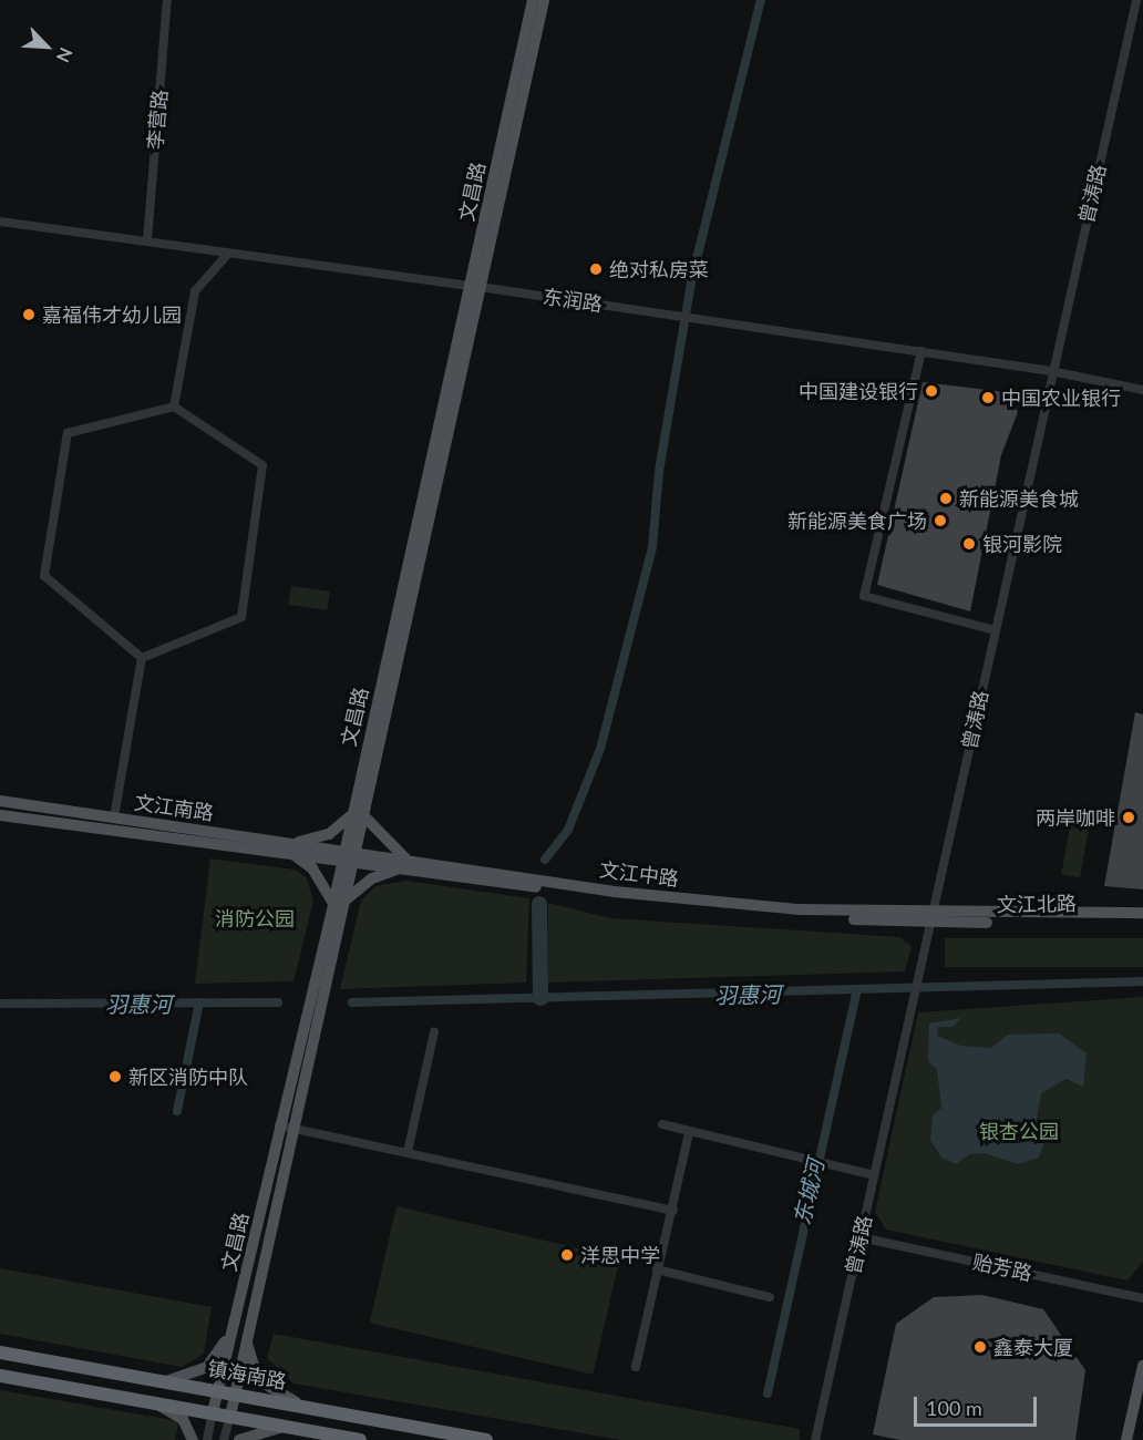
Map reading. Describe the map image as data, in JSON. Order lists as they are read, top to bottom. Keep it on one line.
{"streets":{"highway":["镇海南路"],"main road":["文昌路","文江南路","文江中路","文江北路"],"street":["李营路","曾涛路","东润路","贻芳路"]},"crossings":[["李营路","东润路"],["文昌路","东润路"],["文昌路","文江南路"],["文昌路","文江中路"],["文昌路","镇海南路"],["曾涛路","东润路"],["曾涛路","文江中路"],["曾涛路","文江北路"],["曾涛路","贻芳路"],["文江南路","文江中路"],["文江中路","文江北路"]],"water":["羽惠河","东城河"],"parks":["消防公园","银杏公园"],"places":["绝对私房菜","嘉福伟才幼儿园","中国建设银行","中国农业银行","新能源美食城","新能源美食广场","银河影院","两岸咖啡","新区消防中队","洋思中学","鑫泰大厦"],"scale_bar":"100 m","north":"bottom right"}
